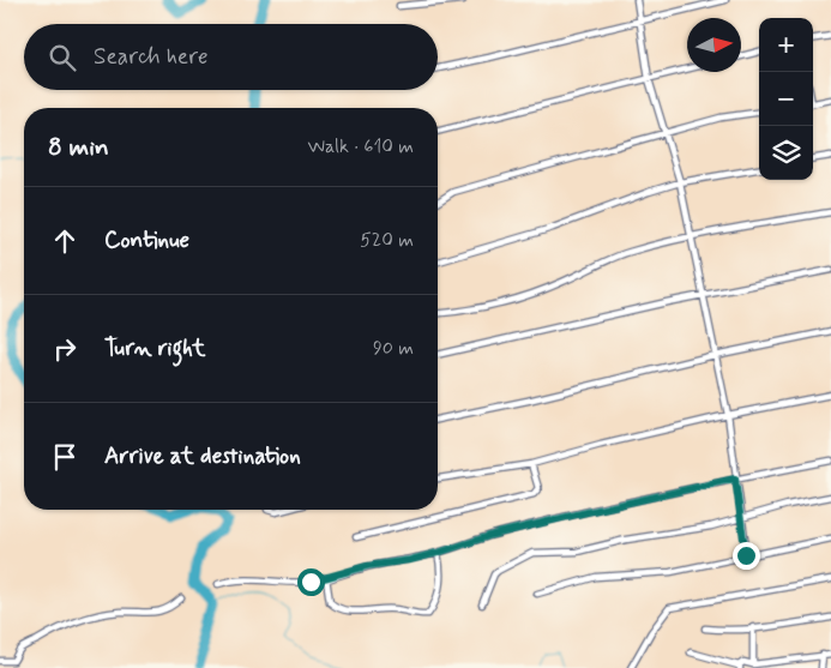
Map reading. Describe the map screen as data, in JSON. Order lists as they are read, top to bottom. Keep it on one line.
{"north":"right","page":{"map_buttons":["+","−"],"search":"Search here","heading":["8 min","Walk · 610 m"],"list":[["Continue","520 m"],["Turn right","90 m"],"Arrive at destination"]}}
